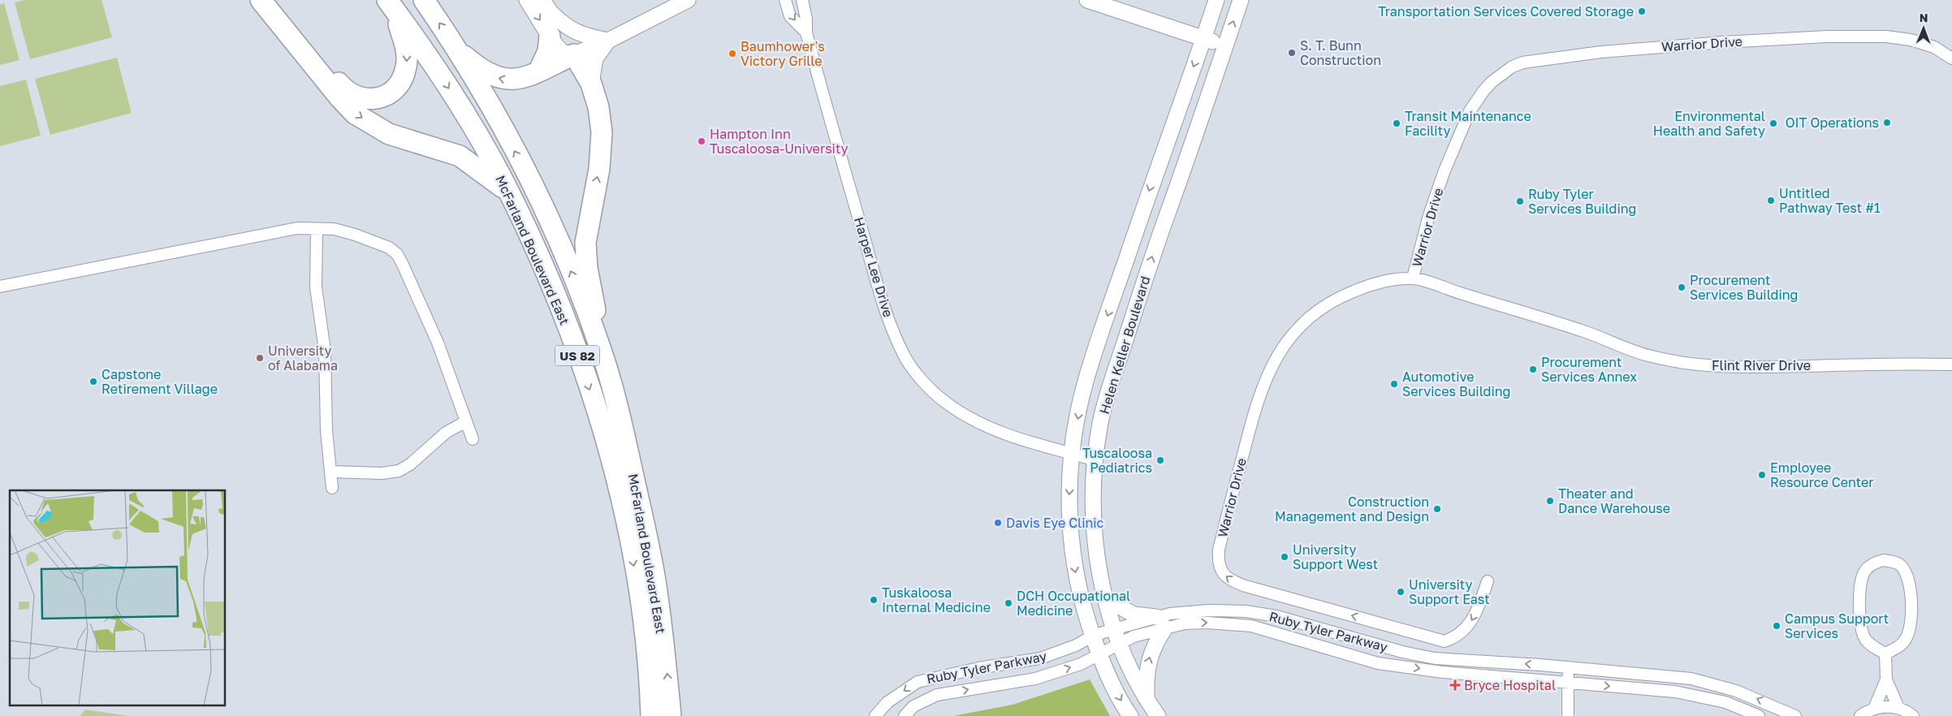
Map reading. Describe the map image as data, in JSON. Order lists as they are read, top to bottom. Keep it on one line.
{"streets":{"highway":["McFarland Boulevard East","US 82"],"street":["Warrior Drive","Harper Lee Drive","Helen Keller Boulevard","Flint River Drive","Ruby Tyler Parkway"]},"crossings":[["Warrior Drive","Flint River Drive"],["Harper Lee Drive","Helen Keller Boulevard"],["Helen Keller Boulevard","Ruby Tyler Parkway"]],"places":{"other":["Transportation Services Covered Storage","S. T. Bunn Construction","Baumhower's Victory Grille","OIT Operations","Transit Maintenance Facility","Environmental Health and Safety","Hampton Inn Tuscaloosa-University","Untitled Pathway Test #1","Ruby Tyler Services Building","Procurement Services Building","University of Alabama","Procurement Services Annex","Capstone Retirement Village","Automotive Services Building","Tuscaloosa Pediatrics","Employee Resource Center","Theater and Dance Warehouse","Construction Management and Design","Davis Eye Clinic","University Support West","University Support East","Tuskaloosa Internal Medicine","DCH Occupational Medicine","Campus Support Services"],"health":["Bryce Hospital"]},"north":"top"}
